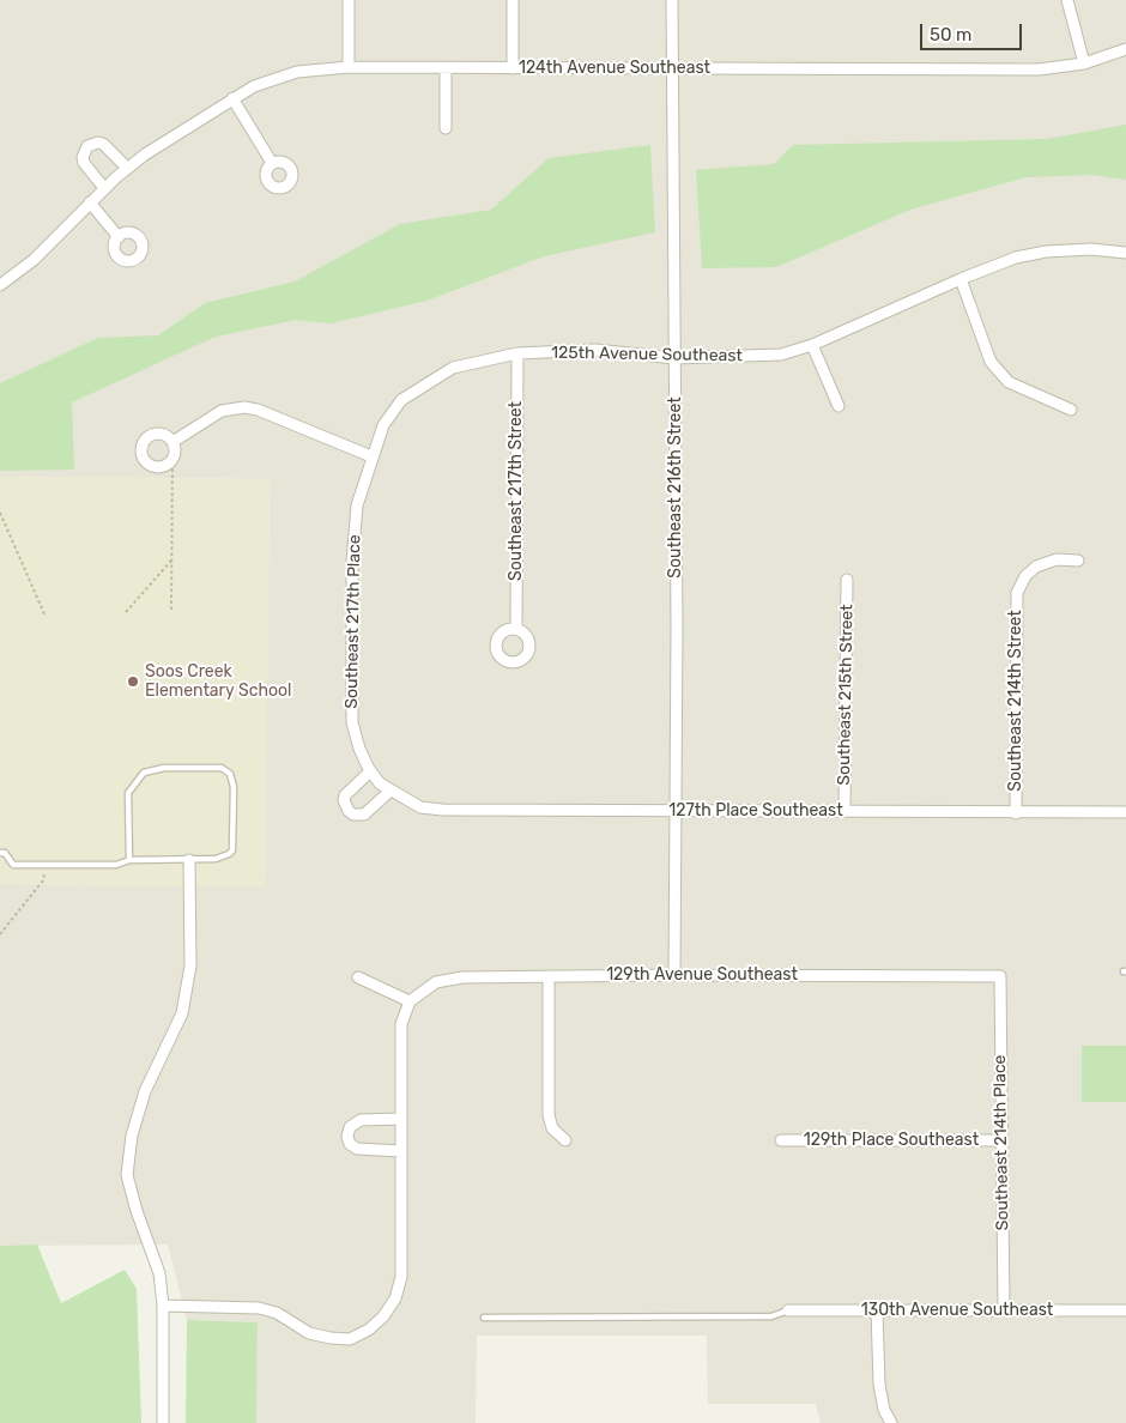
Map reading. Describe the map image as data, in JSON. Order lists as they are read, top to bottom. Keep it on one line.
{"streets":{"street":["124th Avenue Southeast","125th Avenue Southeast","Southeast 216th Street","Southeast 217th Street","Southeast 217th Place","Southeast 215th Street","Southeast 214th Street","127th Place Southeast","129th Avenue Southeast","129th Place Southeast","Southeast 214th Place","130th Avenue Southeast"]},"crossings":[["124th Avenue Southeast","Southeast 216th Street"],["125th Avenue Southeast","Southeast 216th Street"],["125th Avenue Southeast","Southeast 217th Street"],["125th Avenue Southeast","Southeast 217th Place"],["Southeast 216th Street","127th Place Southeast"],["Southeast 216th Street","129th Avenue Southeast"],["Southeast 217th Place","127th Place Southeast"],["Southeast 215th Street","127th Place Southeast"],["Southeast 214th Street","127th Place Southeast"],["129th Avenue Southeast","Southeast 214th Place"],["129th Place Southeast","Southeast 214th Place"],["Southeast 214th Place","130th Avenue Southeast"]],"places":["Soos Creek Elementary School"],"scale_bar":"50 m"}
